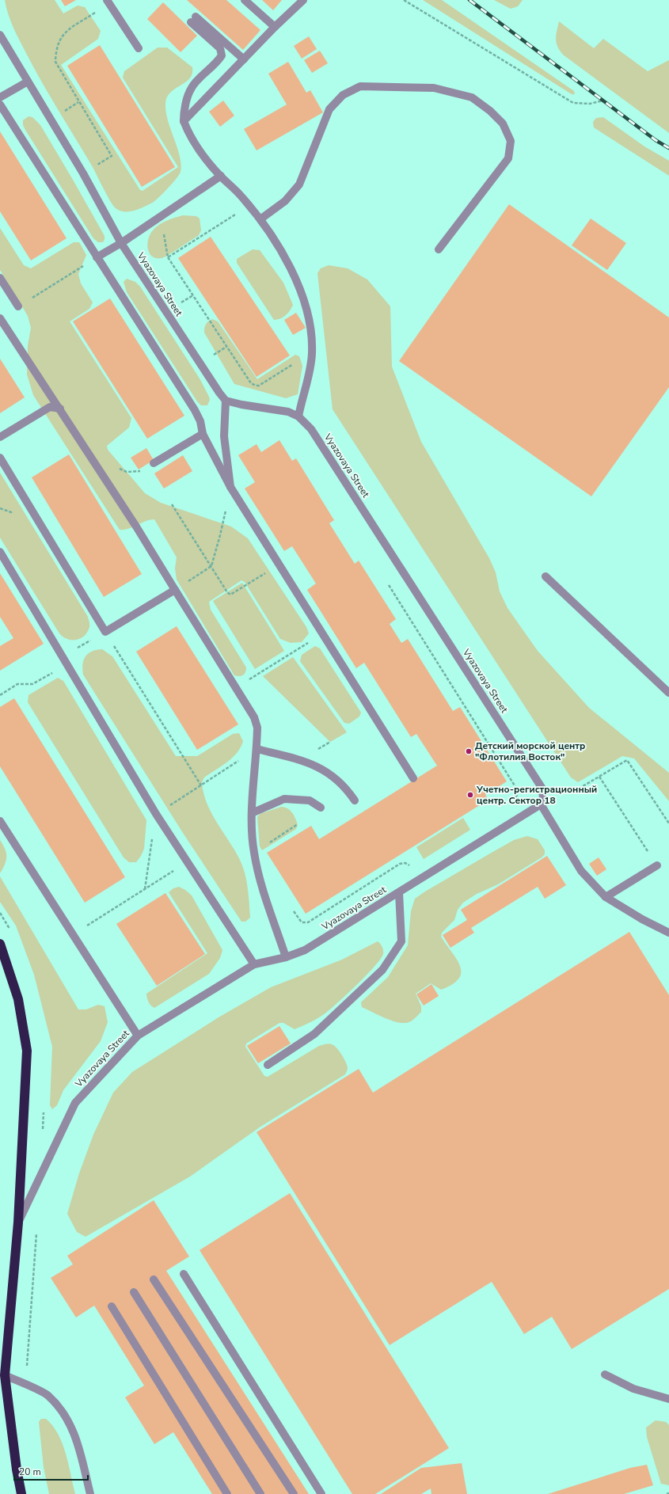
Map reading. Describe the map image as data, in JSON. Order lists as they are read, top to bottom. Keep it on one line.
{"streets":{"street":["Vyazovaya Street"]},"places":["Детский морской центр \"Флотилия Восток\"","Учетно-регистрационный центр. Сектор 18"],"scale_bar":"20 m"}
